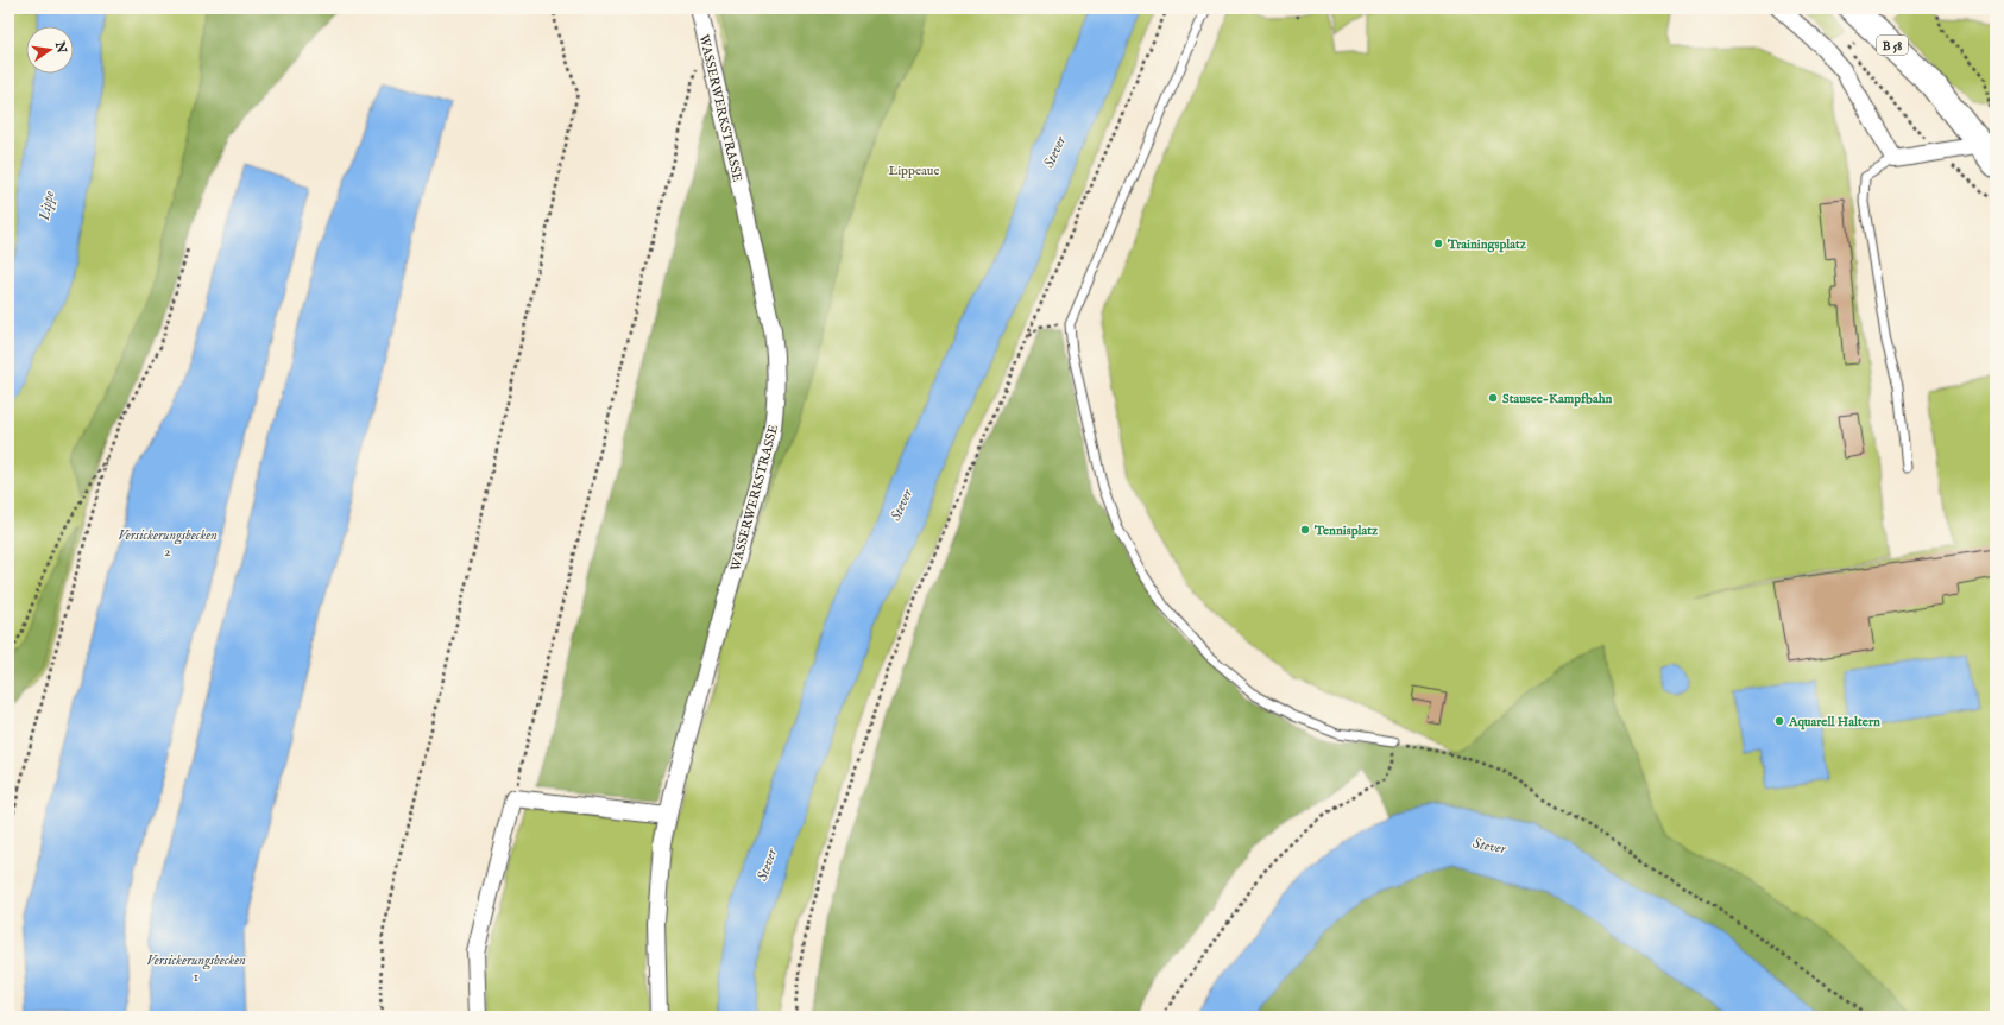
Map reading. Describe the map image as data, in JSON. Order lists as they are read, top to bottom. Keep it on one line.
{"streets":{"main road":["B 58"],"street":["WASSERWERKSTRASSE"]},"water":["Stever","Lippe","Versickerungsbecken 2","Versickerungsbecken 1"],"parks":["Lippeaue"],"places":["Trainingsplatz","Stausee-Kampfbahn","Tennisplatz","Aquarell Haltern"],"north":"right"}
